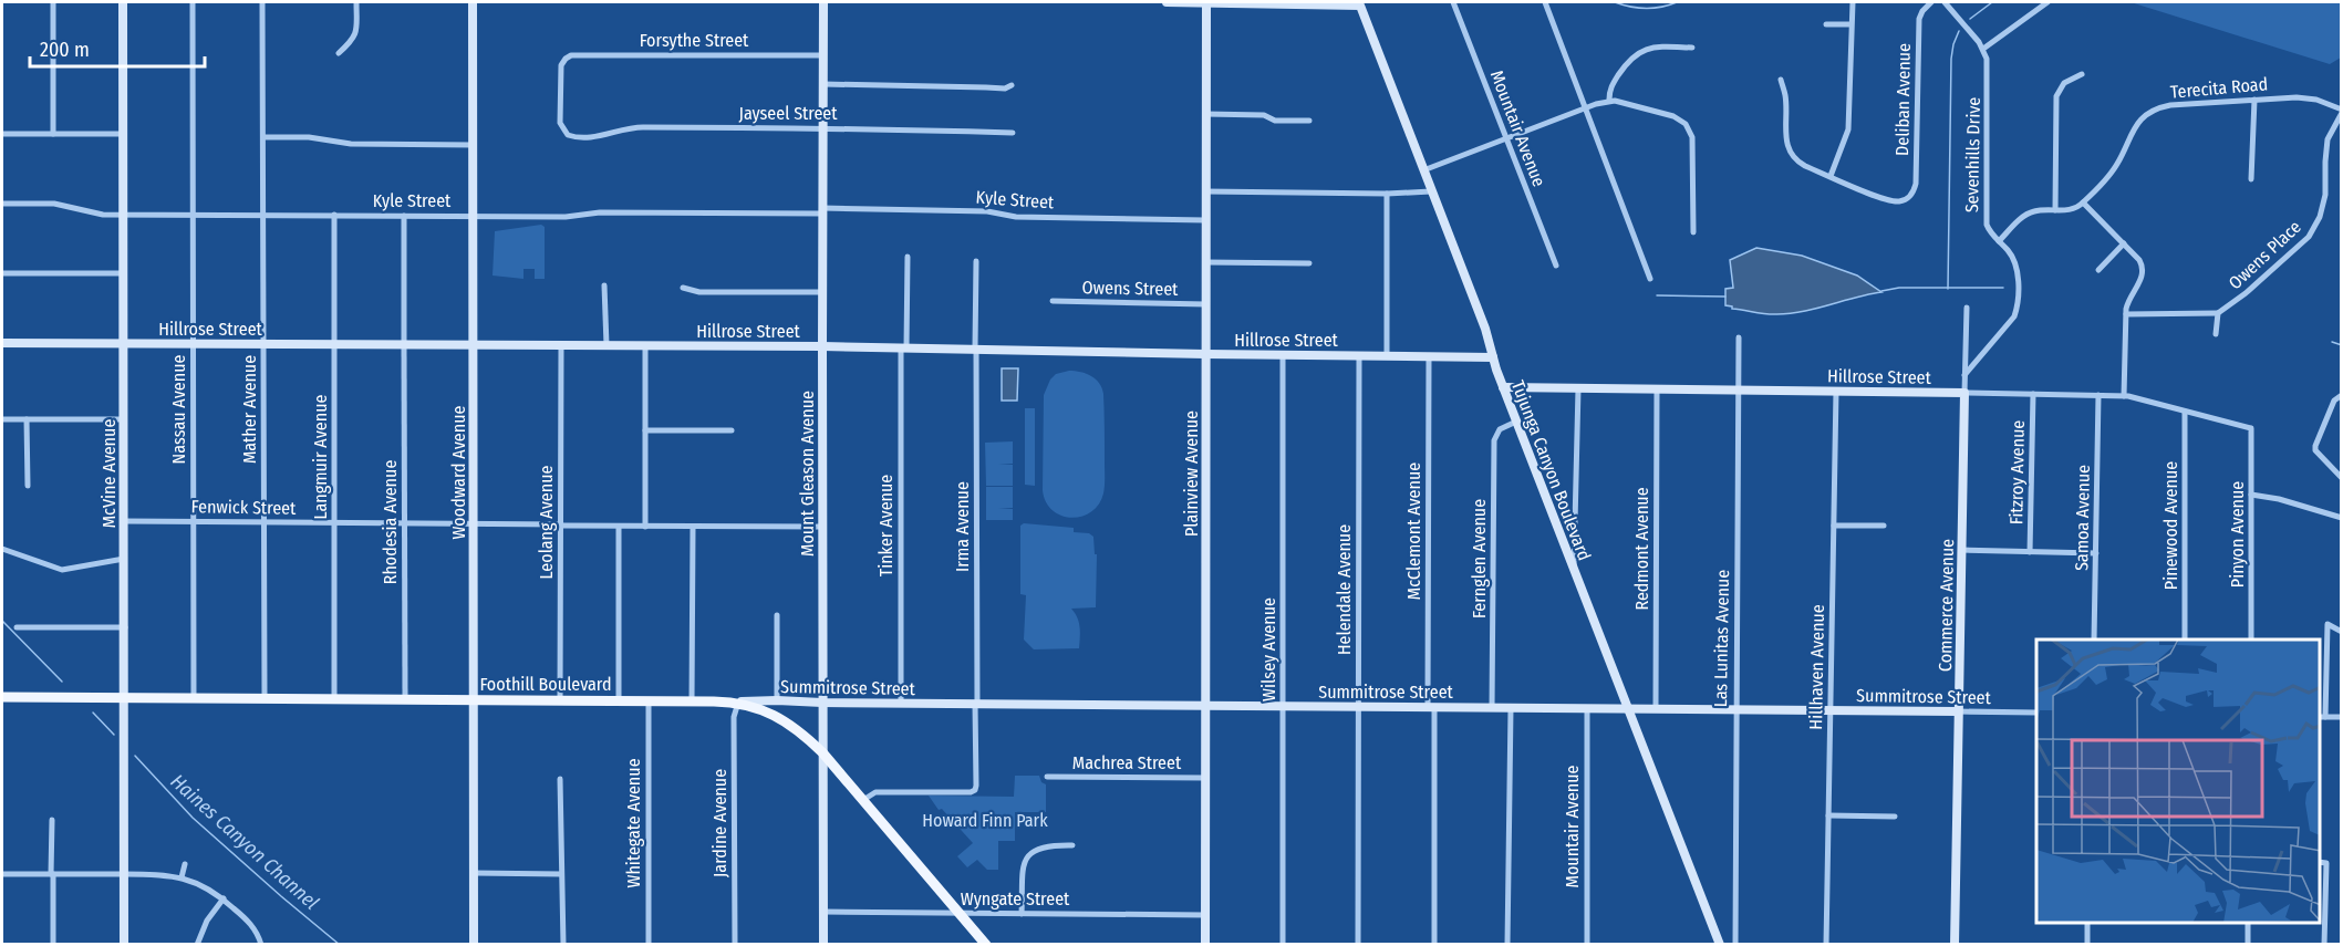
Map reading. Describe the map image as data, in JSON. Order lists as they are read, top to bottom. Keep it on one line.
{"streets":{"main road":["Foothill Boulevard"],"street":["Forsythe Street","Terecita Road","Deliban Avenue","Jayseel Street","Mountair Avenue","Sevenhills Drive","Kyle Street","Owens Place","Owens Street","Hillrose Street","Nassau Avenue","Mather Avenue","Langmuir Avenue","Tujunga Canyon Boulevard","Woodward Avenue","Fitzroy Avenue","McVine Avenue","Mount Gleason Avenue","Plainview Avenue","Fenwick Street","Samoa Avenue","Rhodesia Avenue","Leolang Avenue","Tinker Avenue","Pinewood Avenue","Irma Avenue","McClemont Avenue","Pinyon Avenue","Redmont Avenue","Fernglen Avenue","Helendale Avenue","Commerce Avenue","Las Lunitas Avenue","Wilsey Avenue","Hillhaven Avenue","Summitrose Street","Machrea Street","Whitegate Avenue","Jardine Avenue","Wyngate Street"]},"crossings":[["Forsythe Street","Jayseel Street"],["Forsythe Street","Mount Gleason Avenue"],["Terecita Road","Owens Place"],["Jayseel Street","Mount Gleason Avenue"],["Mountair Avenue","Summitrose Street"],["Sevenhills Drive","Commerce Avenue"],["Kyle Street","Nassau Avenue"],["Kyle Street","Mather Avenue"],["Kyle Street","Langmuir Avenue"],["Kyle Street","Woodward Avenue"],["Kyle Street","McVine Avenue"],["Kyle Street","Mount Gleason Avenue"],["Kyle Street","Plainview Avenue"],["Kyle Street","Rhodesia Avenue"],["Owens Street","Plainview Avenue"],["Hillrose Street","Nassau Avenue"],["Hillrose Street","Mather Avenue"],["Hillrose Street","Langmuir Avenue"],["Hillrose Street","Tujunga Canyon Boulevard"],["Hillrose Street","Woodward Avenue"],["Hillrose Street","Fitzroy Avenue"],["Hillrose Street","McVine Avenue"],["Hillrose Street","Mount Gleason Avenue"],["Hillrose Street","Plainview Avenue"],["Hillrose Street","Samoa Avenue"],["Hillrose Street","Rhodesia Avenue"],["Hillrose Street","Leolang Avenue"],["Hillrose Street","Tinker Avenue"],["Hillrose Street","Pinewood Avenue"],["Hillrose Street","Irma Avenue"],["Hillrose Street","McClemont Avenue"],["Hillrose Street","Pinyon Avenue"],["Hillrose Street","Redmont Avenue"],["Hillrose Street","Helendale Avenue"],["Hillrose Street","Commerce Avenue"],["Hillrose Street","Las Lunitas Avenue"],["Hillrose Street","Wilsey Avenue"],["Hillrose Street","Hillhaven Avenue"],["Nassau Avenue","Fenwick Street"],["Nassau Avenue","Foothill Boulevard"],["Mather Avenue","Fenwick Street"],["Mather Avenue","Foothill Boulevard"],["Langmuir Avenue","Fenwick Street"],["Langmuir Avenue","Foothill Boulevard"],["Tujunga Canyon Boulevard","Fernglen Avenue"],["Tujunga Canyon Boulevard","Las Lunitas Avenue"],["Tujunga Canyon Boulevard","Summitrose Street"],["Woodward Avenue","Fenwick Street"],["Woodward Avenue","Foothill Boulevard"],["McVine Avenue","Fenwick Street"],["McVine Avenue","Foothill Boulevard"],["Mount Gleason Avenue","Fenwick Street"],["Mount Gleason Avenue","Foothill Boulevard"],["Mount Gleason Avenue","Summitrose Street"],["Mount Gleason Avenue","Wyngate Street"],["Plainview Avenue","Summitrose Street"],["Plainview Avenue","Machrea Street"],["Plainview Avenue","Wyngate Street"],["Fenwick Street","Rhodesia Avenue"],["Fenwick Street","Leolang Avenue"],["Rhodesia Avenue","Foothill Boulevard"],["Leolang Avenue","Foothill Boulevard"],["Tinker Avenue","Summitrose Street"],["Irma Avenue","Foothill Boulevard"],["Irma Avenue","Summitrose Street"],["McClemont Avenue","Summitrose Street"],["Redmont Avenue","Summitrose Street"],["Fernglen Avenue","Summitrose Street"],["Helendale Avenue","Summitrose Street"],["Commerce Avenue","Summitrose Street"],["Las Lunitas Avenue","Summitrose Street"],["Wilsey Avenue","Summitrose Street"],["Hillhaven Avenue","Summitrose Street"],["Foothill Boulevard","Summitrose Street"],["Foothill Boulevard","Whitegate Avenue"],["Foothill Boulevard","Jardine Avenue"],["Foothill Boulevard","Wyngate Street"],["Summitrose Street","Jardine Avenue"]],"water":["Haines Canyon Channel"],"parks":["Howard Finn Park"],"scale_bar":"200 m"}
